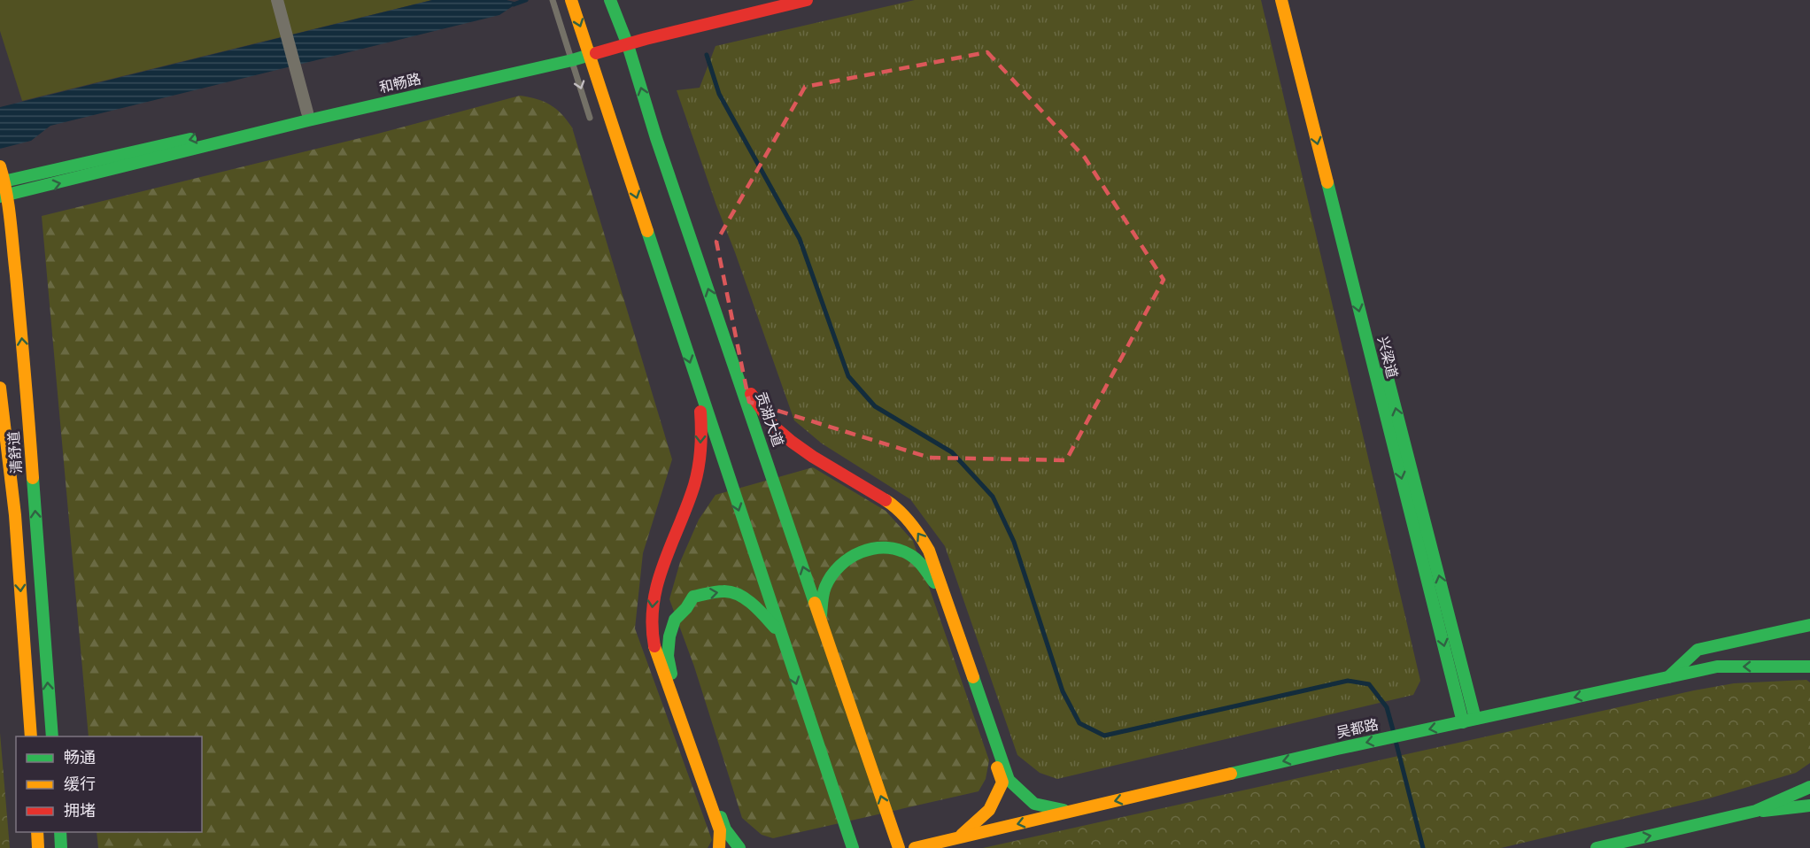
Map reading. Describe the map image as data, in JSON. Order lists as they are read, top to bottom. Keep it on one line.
{"streets":{"main road":["和畅路","兴梁道","贡湖大道","清舒道","吴都路"]},"crossings":[["和畅路","贡湖大道"],["和畅路","清舒道"],["兴梁道","吴都路"]],"one_way":["吴都路"],"legend":["畅通","缓行","拥堵"]}
